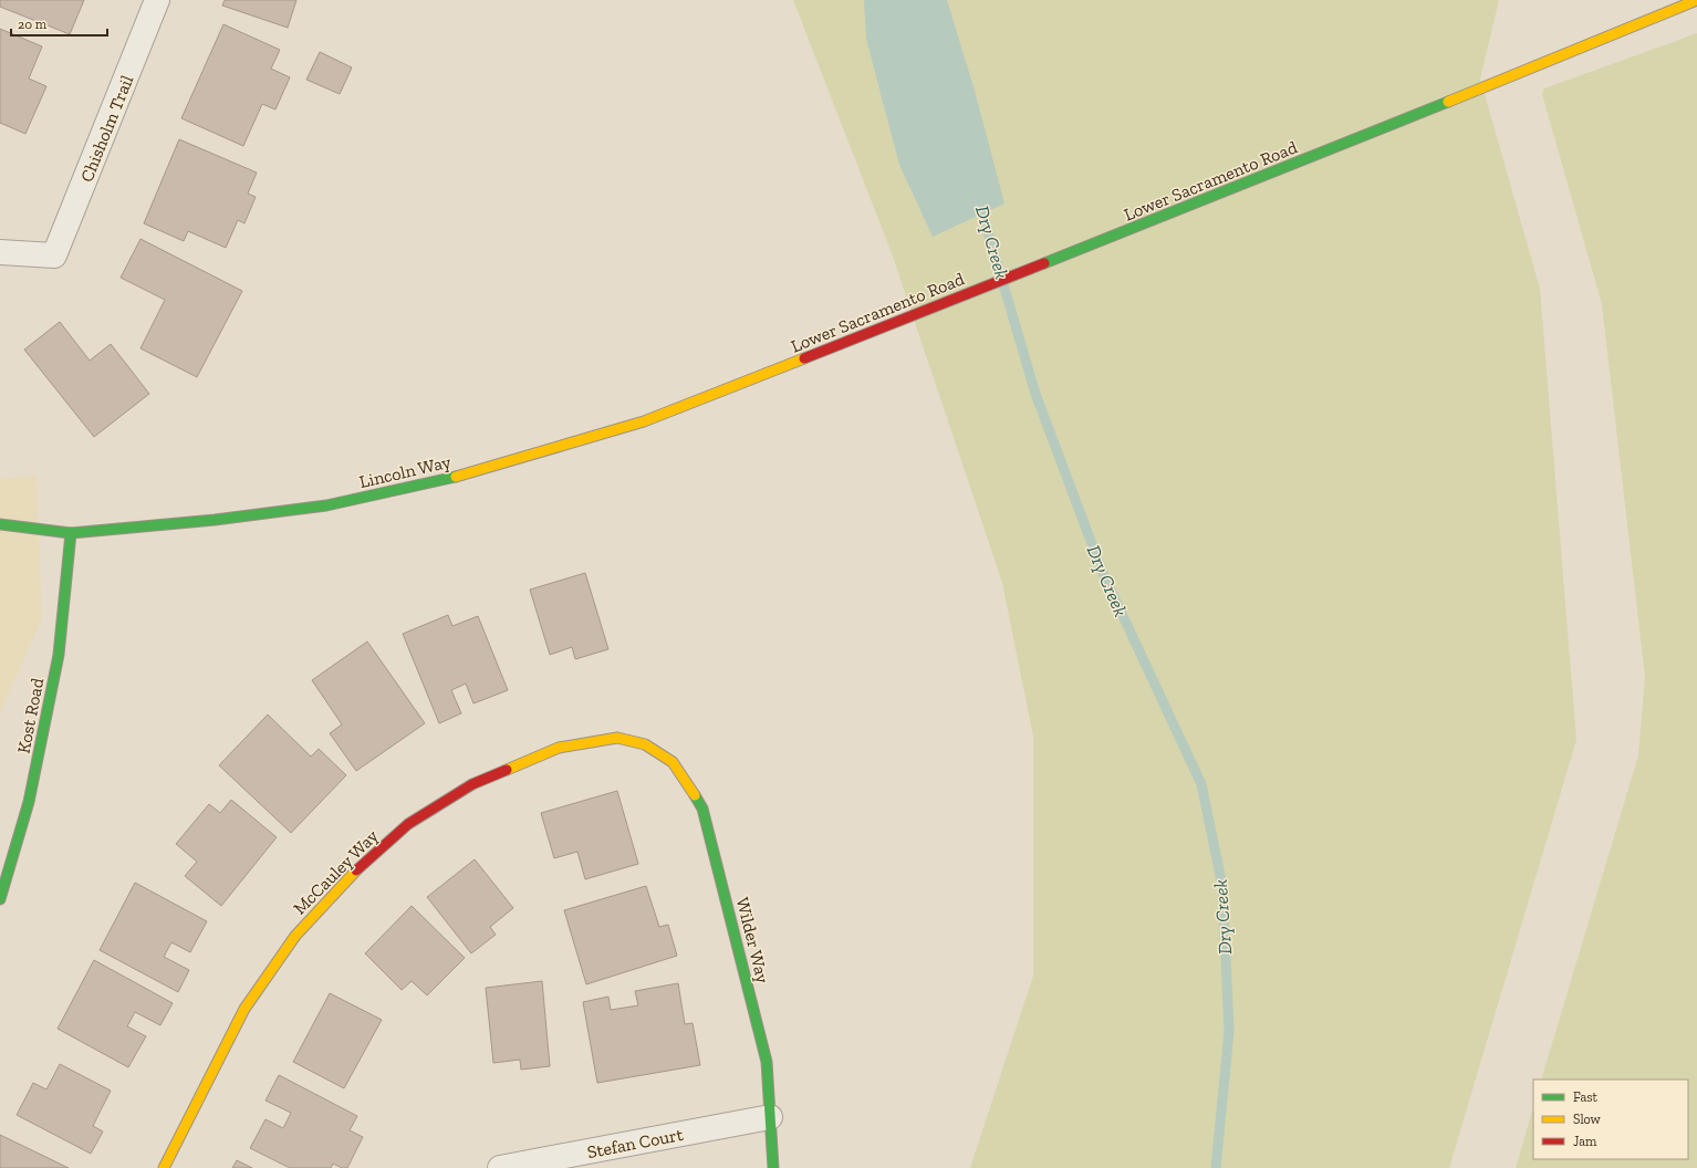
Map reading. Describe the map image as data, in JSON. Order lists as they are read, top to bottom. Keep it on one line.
{"streets":{"main road":["Lower Sacramento Road","Lincoln Way","Kost Road","McCauley Way","Wilder Way"],"street":["Chisholm Trail","Stefan Court"]},"crossings":[["Lower Sacramento Road","Lincoln Way"],["Lincoln Way","Kost Road"],["McCauley Way","Wilder Way"],["Wilder Way","Stefan Court"]],"water":["Dry Creek"],"legend":["Fast","Slow","Jam"],"scale_bar":"20 m"}
